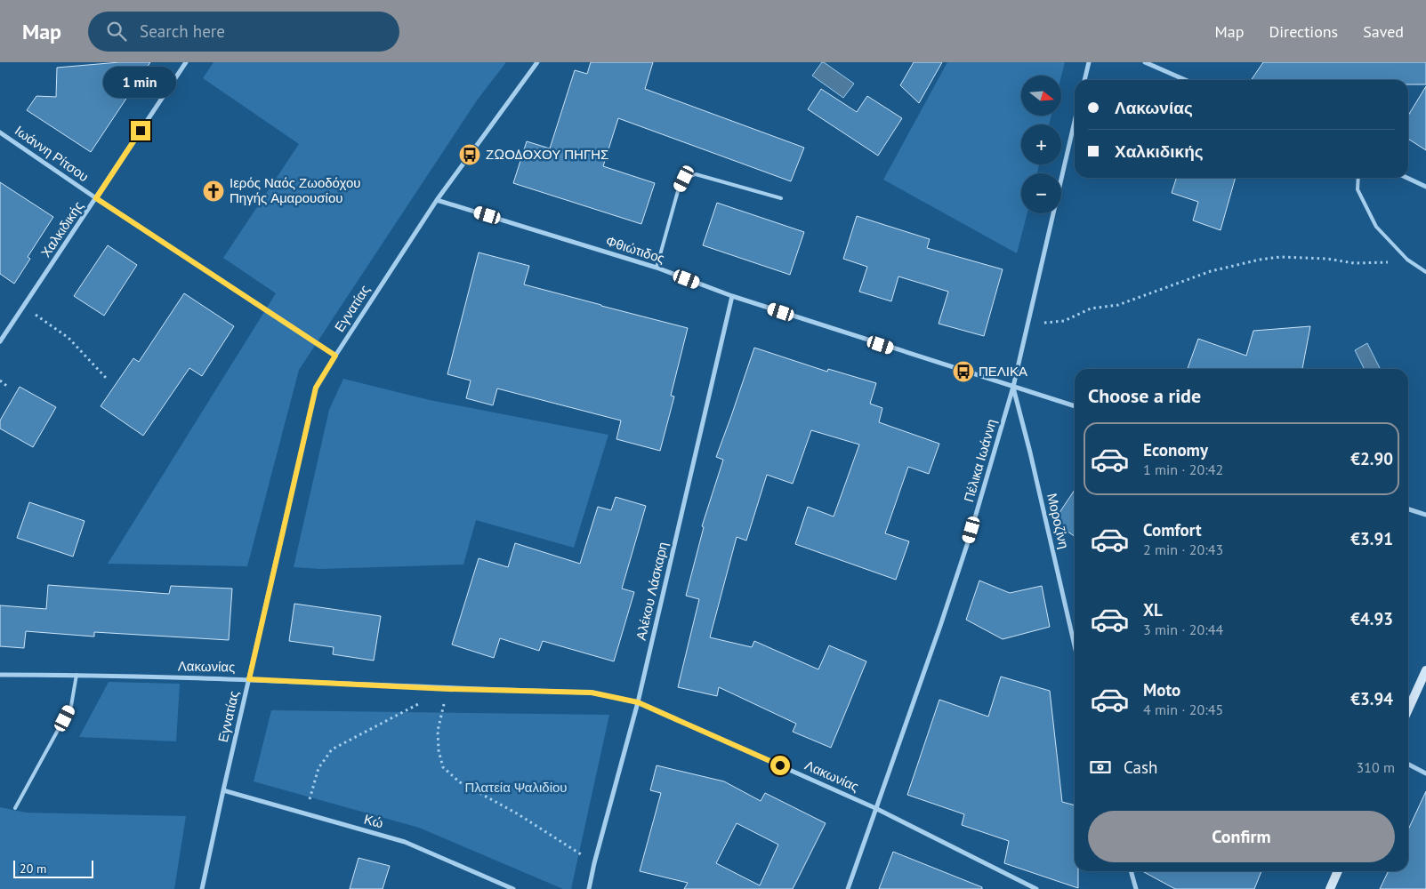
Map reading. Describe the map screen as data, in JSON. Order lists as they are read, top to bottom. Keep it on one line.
{"streets":{"street":["Ιωάννη Ρίτσου","Χαλκιδικής","Φθιώτιδος","Εγνατίας","Πέλικα Ιωάννη","Μοροζίνη","Αλέκου Λάσκαρη","Λακωνίας","Κώ"]},"crossings":[["Ιωάννη Ρίτσου","Χαλκιδικής"],["Ιωάννη Ρίτσου","Εγνατίας"],["Φθιώτιδος","Εγνατίας"],["Φθιώτιδος","Πέλικα Ιωάννη"],["Φθιώτιδος","Μοροζίνη"],["Φθιώτιδος","Αλέκου Λάσκαρη"],["Εγνατίας","Λακωνίας"],["Εγνατίας","Κώ"],["Πέλικα Ιωάννη","Μοροζίνη"],["Πέλικα Ιωάννη","Λακωνίας"],["Αλέκου Λάσκαρη","Λακωνίας"]],"parks":["Πλατεία Ψαλιδίου"],"places":{"bus stop":["ΖΩΟΔΟΧΟΥ ΠΗΓΗΣ","ΠΕΛΙΚΑ"],"church":["Ιερός Ναός Ζωοδόχου Πηγής Αμαρουσίου"]},"scale_bar":"20 m","north":"right","page":{"header":"Map","search":"Search here","nav":["Map","Directions","Saved"],"bubble":"1 min","map_buttons":["+","−"],"banner":["Λακωνίας","Χαλκιδικής"],"heading":"Choose a ride","list":[{"name":"Economy","note":"1 min · 20:42","value":"€2.90"},{"name":"Comfort","note":"2 min · 20:43","value":"€3.91"},{"name":"XL","note":"3 min · 20:44","value":"€4.93"},{"name":"Moto","note":"4 min · 20:45","value":"€3.94"}],"pay":["Cash","310 m"],"buttons":"Confirm","scale":"20 m"}}
